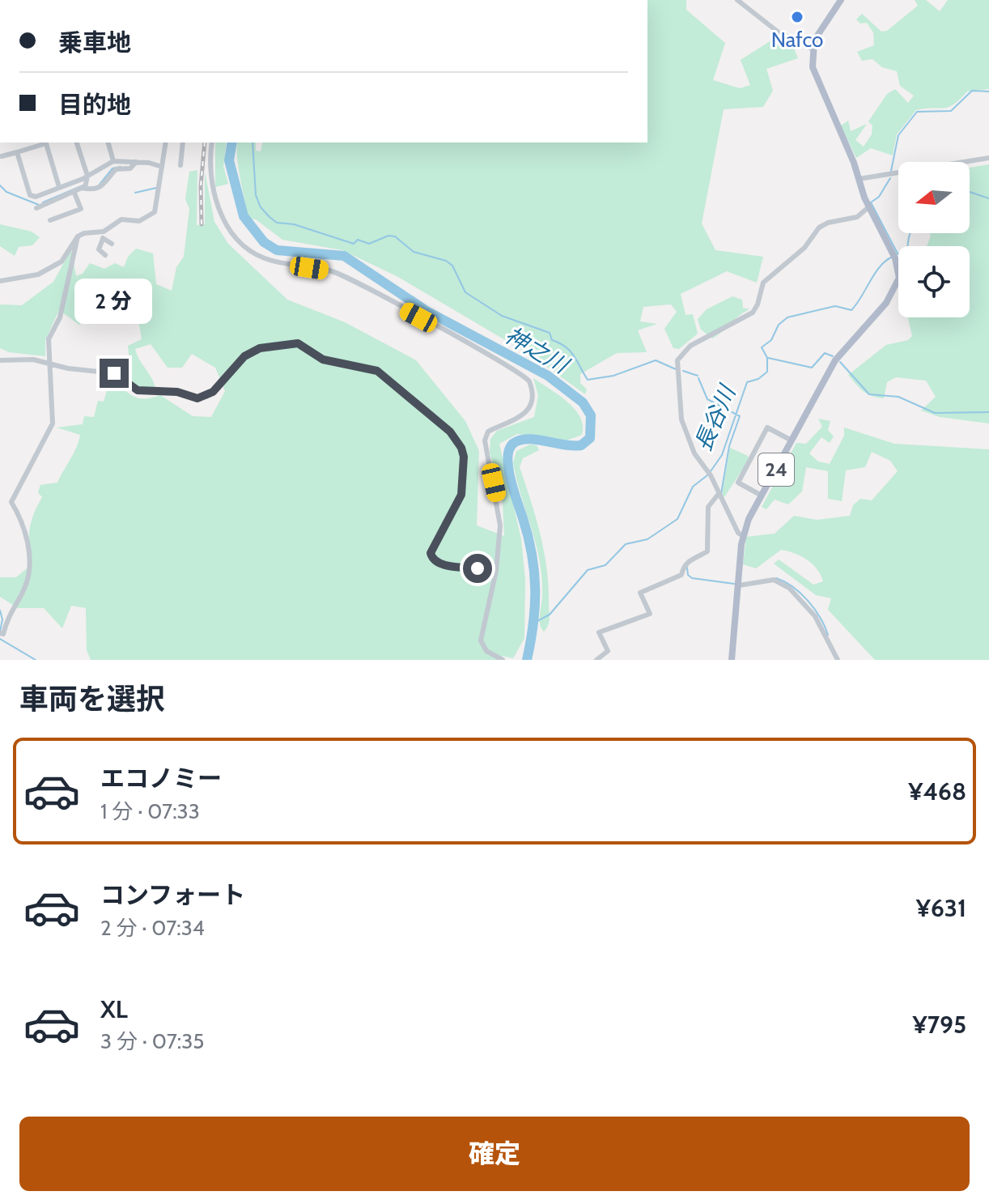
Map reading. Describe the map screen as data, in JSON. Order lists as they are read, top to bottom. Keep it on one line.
{"streets":{"main road":["24"]},"water":["神之川","長谷川"],"places":["Nafco"],"north":"left","page":{"banner":["乗車地","目的地"],"bubble":"2 分","heading":"車両を選択","list":[{"name":"エコノミー","note":"1 分 · 07:33","value":"¥468"},{"name":"コンフォート","note":"2 分 · 07:34","value":"¥631"},{"name":"XL","note":"3 分 · 07:35","value":"¥795"}],"buttons":"確定"}}
